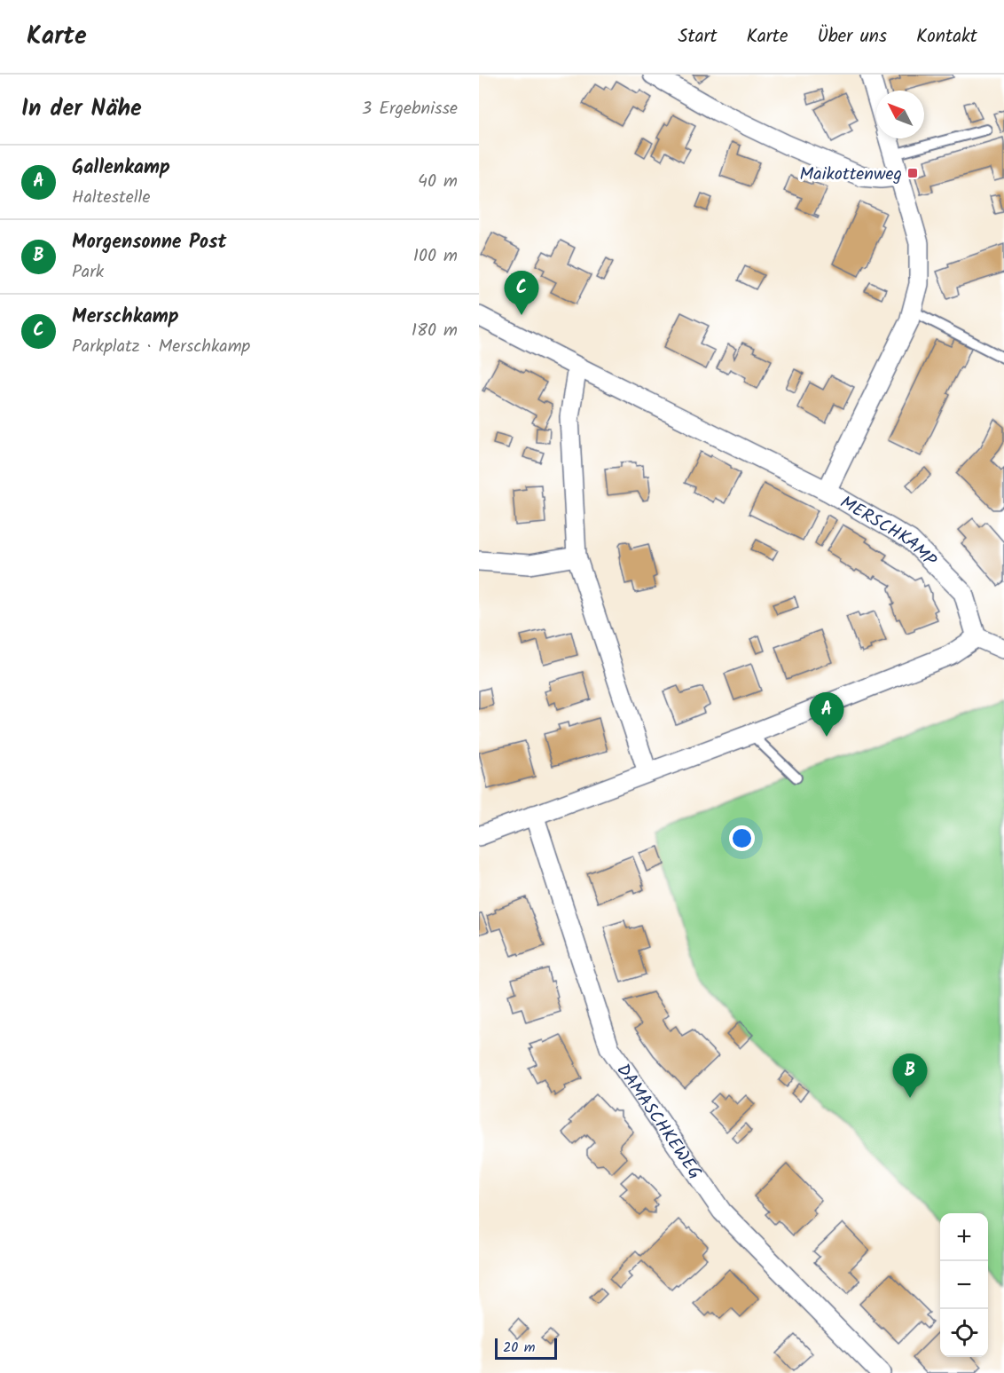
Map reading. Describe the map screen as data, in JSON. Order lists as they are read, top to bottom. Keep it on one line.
{"streets":{"street":["MERSCHKAMP","DAMASCHKEWEG"]},"places":{"transit":["Maikottenweg"]},"scale_bar":"20 m","north":"top left","page":{"header":"Karte","nav":["Start","Karte","Über uns","Kontakt"],"heading":["In der Nähe","3 Ergebnisse"],"list":[{"mark":"A","name":"Gallenkamp","note":"Haltestelle","value":"40 m"},{"mark":"B","name":"Morgensonne Post","note":"Park","value":"100 m"},{"mark":"C","name":"Merschkamp","note":"Parkplatz · Merschkamp","value":"180 m"}],"pins":["C","A","B"],"map_buttons":["+","−"],"scale":"20 m"}}
